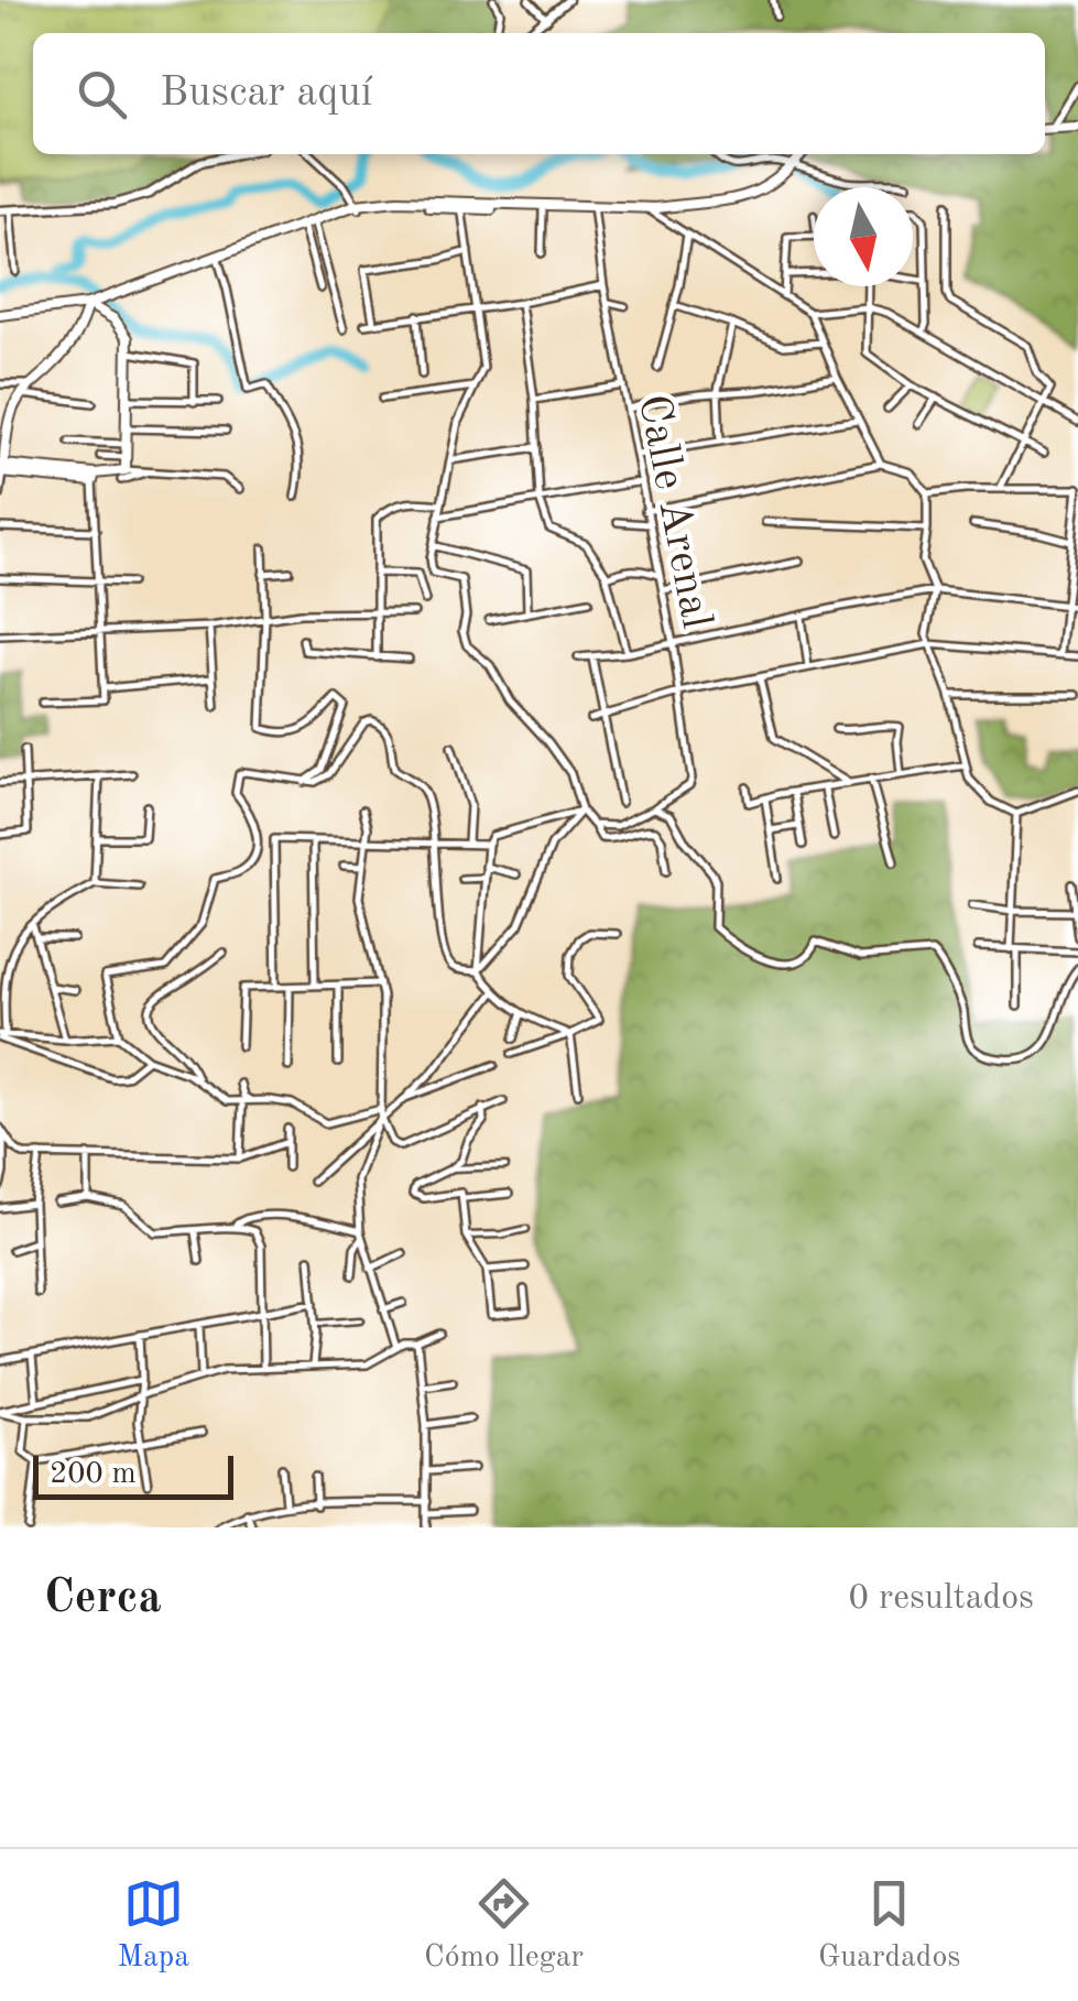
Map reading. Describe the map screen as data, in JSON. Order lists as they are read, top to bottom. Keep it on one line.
{"streets":{"street":["Calle Arenal"]},"scale_bar":"200 m","north":"bottom","page":{"search":"Buscar aquí","scale":"200 m","heading":["Cerca","0 resultados"],"nav":["Mapa","Cómo llegar","Guardados"]}}
